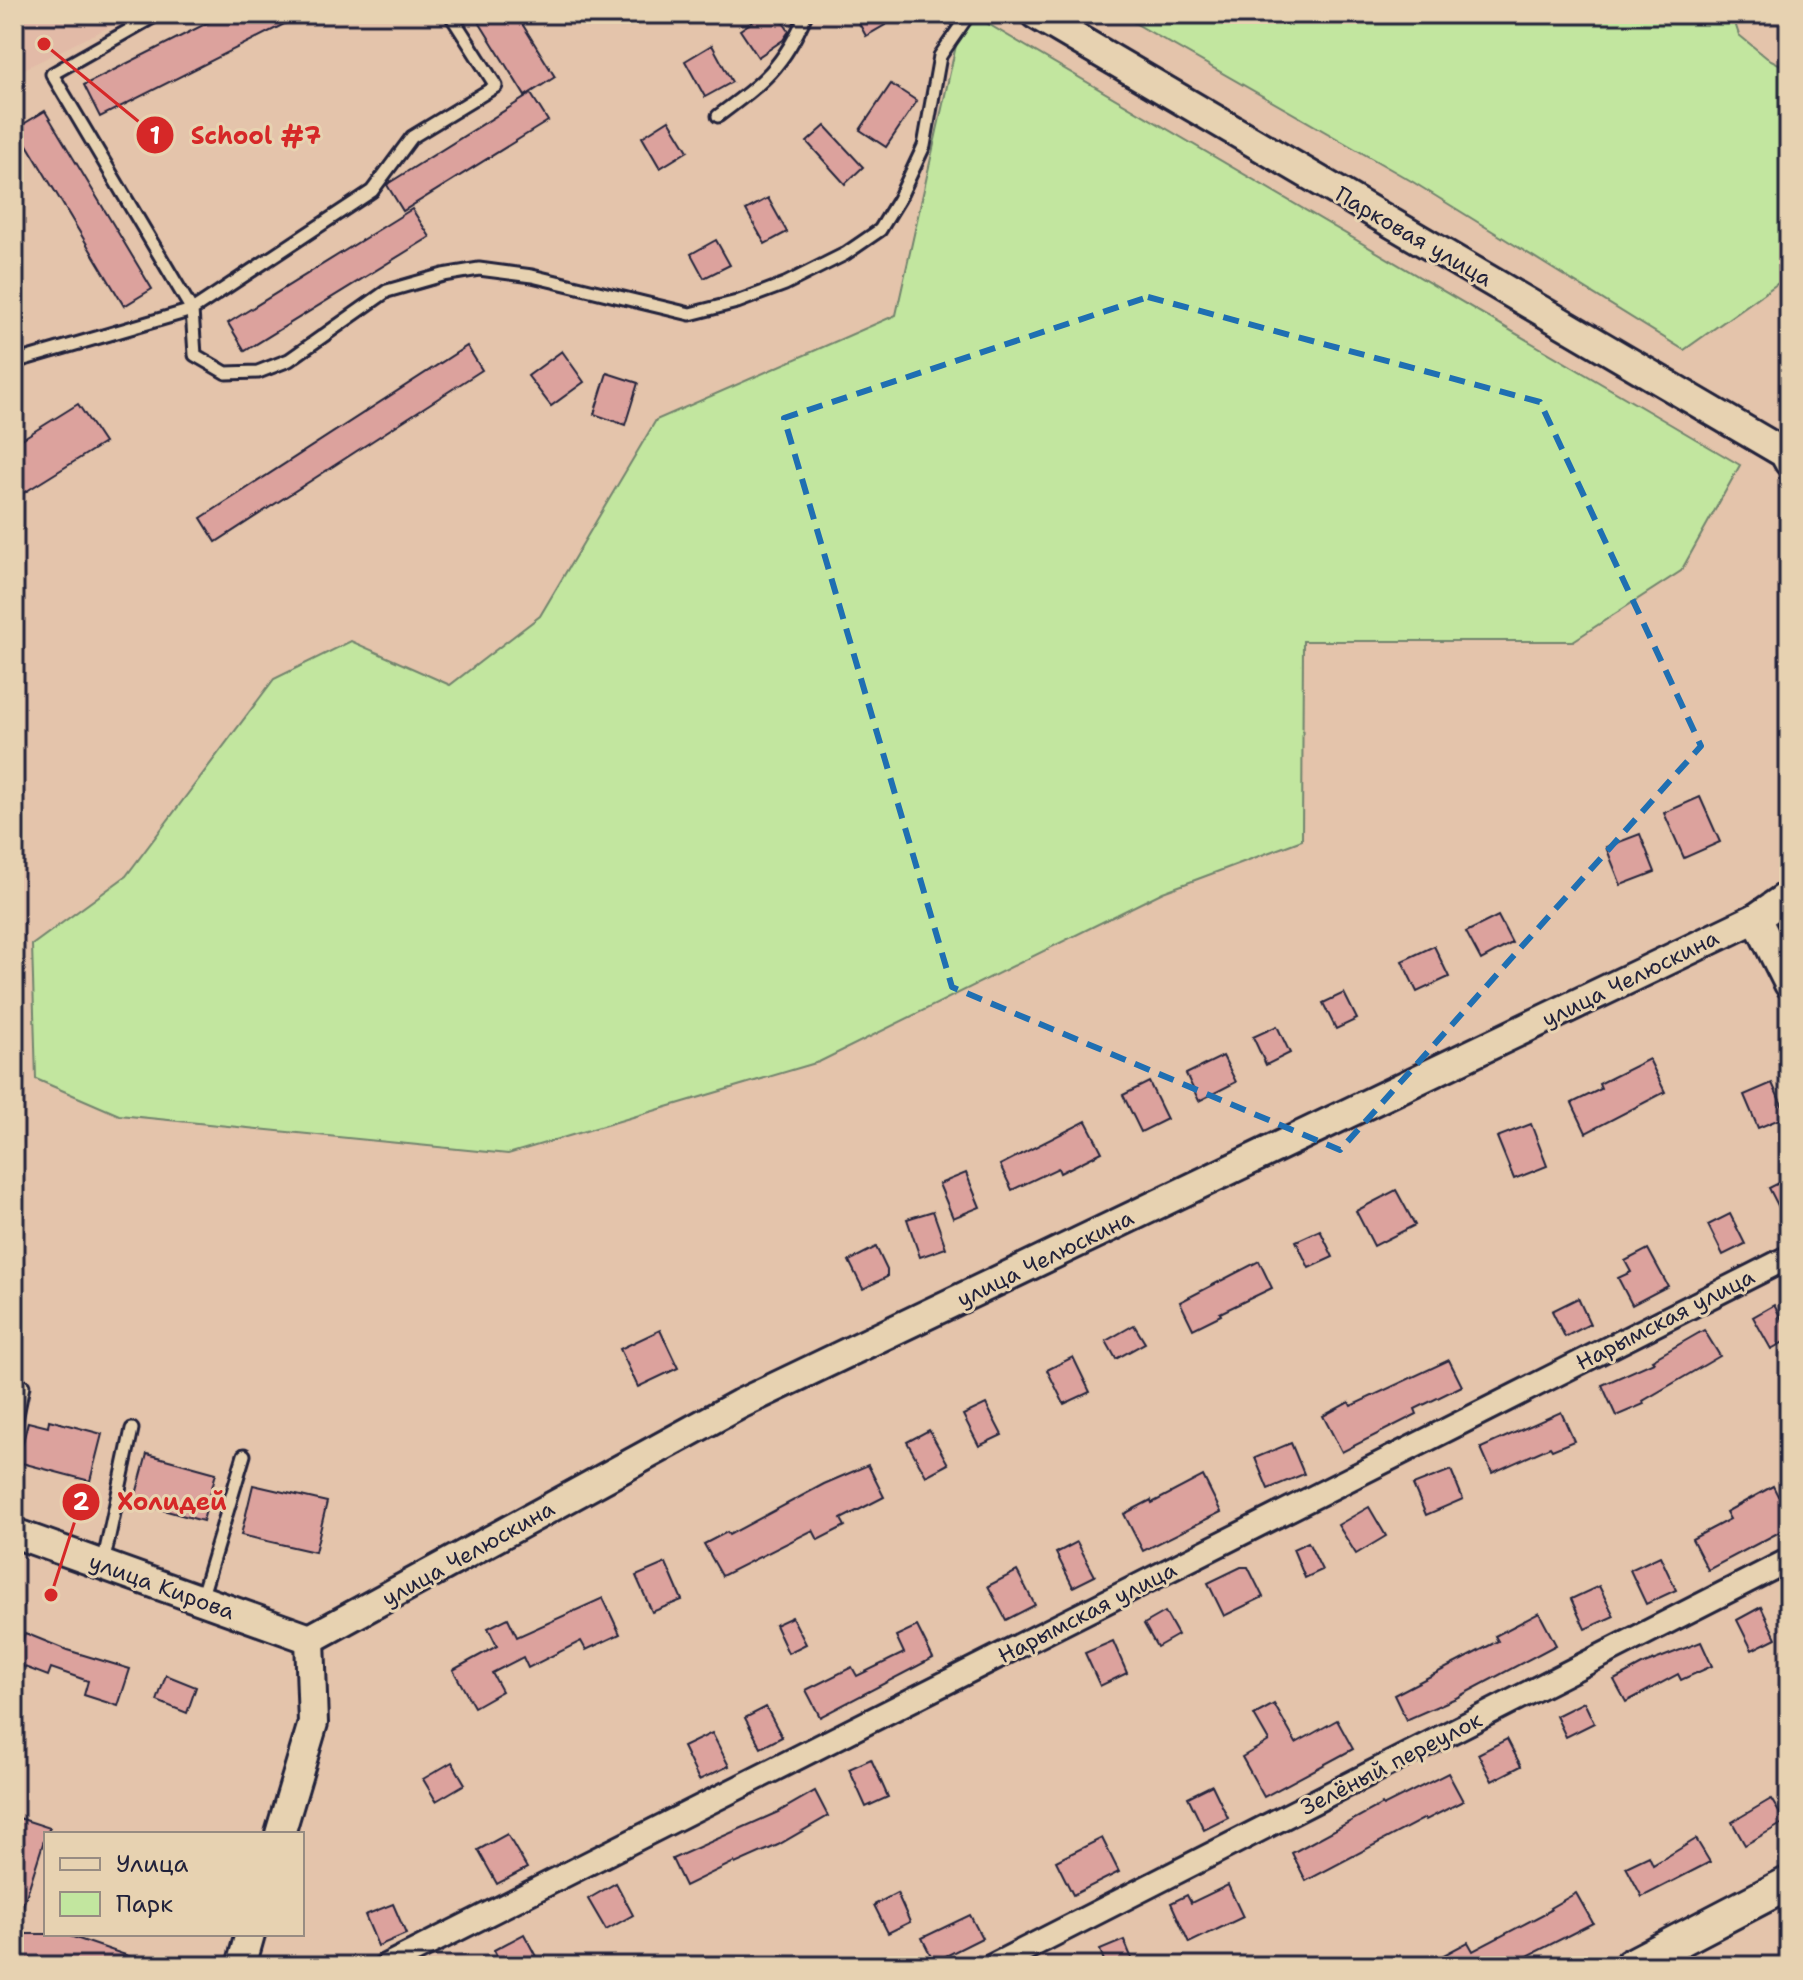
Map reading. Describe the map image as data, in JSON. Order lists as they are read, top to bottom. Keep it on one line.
{"streets":{"street":["Парковая улица","улица Челюскина","Нарымская улица","улица Кирова","Зелёный переулок"]},"crossings":[["улица Челюскина","улица Кирова"]],"places":["School #7","Холидей"],"legend":["Улица","Парк"]}
